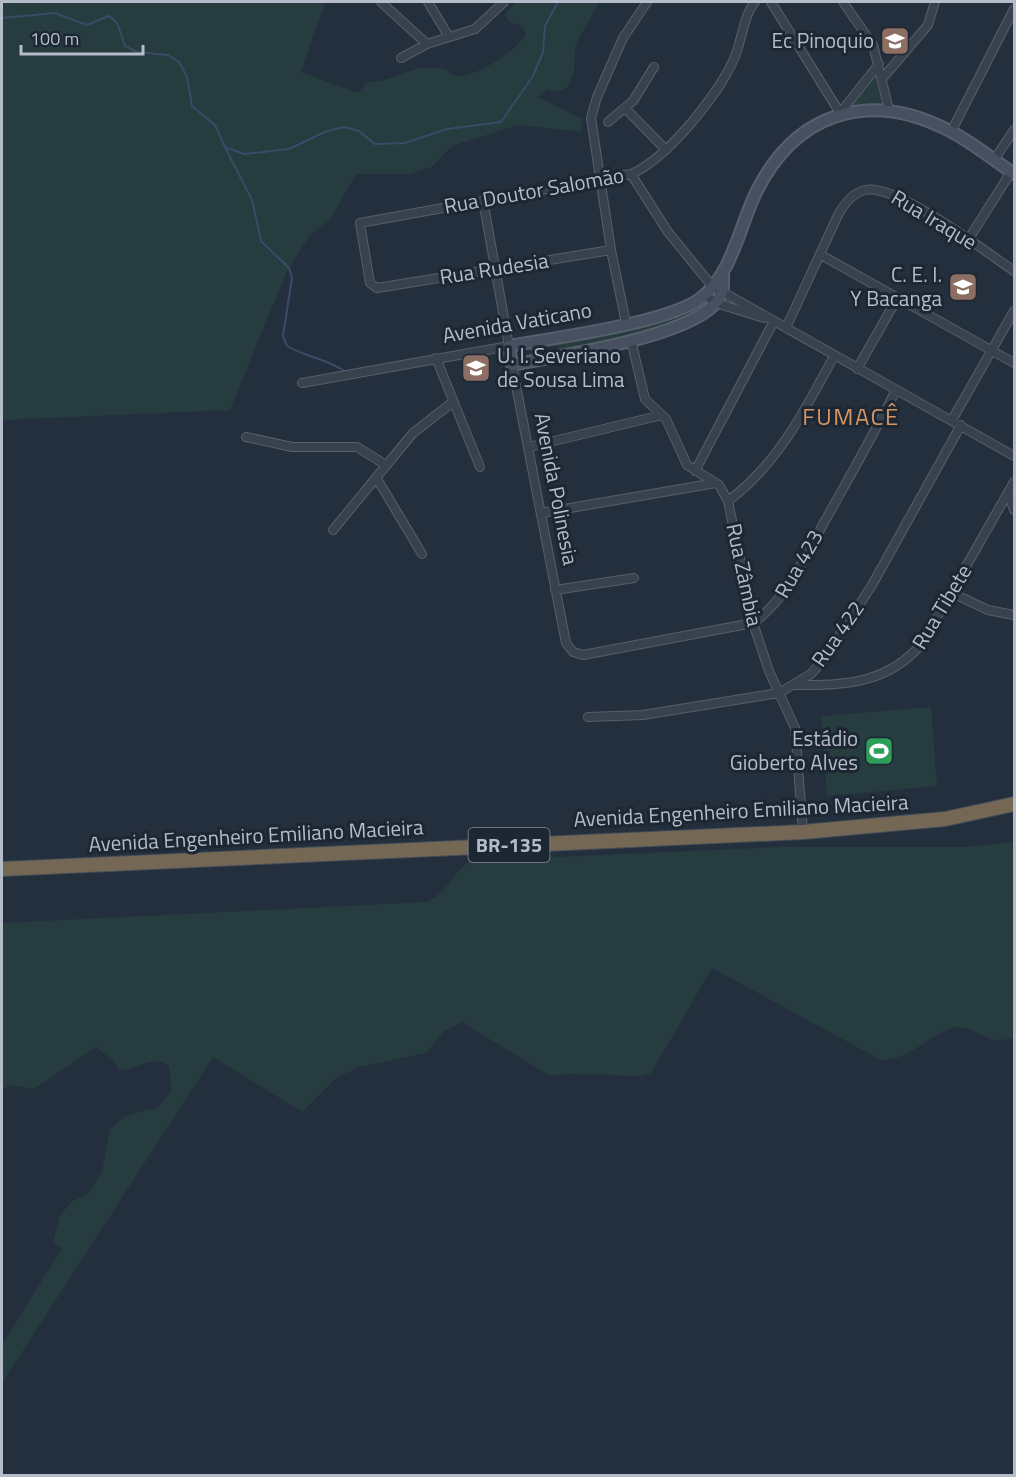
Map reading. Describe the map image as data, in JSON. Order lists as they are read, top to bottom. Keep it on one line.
{"streets":{"highway":["Avenida Engenheiro Emiliano Macieira","BR-135"],"street":["Rua Doutor Salomão","Rua Iraque","Rua Rudesia","Avenida Vaticano","Avenida Polinesia","Rua 423","Rua Zâmbia","Rua Tibete","Rua 422"]},"crossings":[["Rua Doutor Salomão","Rua Rudesia"],["Rua Doutor Salomão","Avenida Polinesia"],["Rua Rudesia","Avenida Polinesia"],["Avenida Vaticano","Avenida Polinesia"],["Avenida Vaticano","Rua Zâmbia"],["Avenida Polinesia","Rua 423"],["Rua 423","Rua Zâmbia"],["Rua Zâmbia","Rua 422"],["Rua Zâmbia","Avenida Engenheiro Emiliano Macieira"],["Rua Tibete","Rua 422"]],"districts":["FUMACÊ"],"places":{"school or university":["Ec Pinoquio","C. E. I. Y Bacanga","U. I. Severiano de Sousa Lima"],"sports":["Estádio Gioberto Alves"]},"scale_bar":"100 m"}
